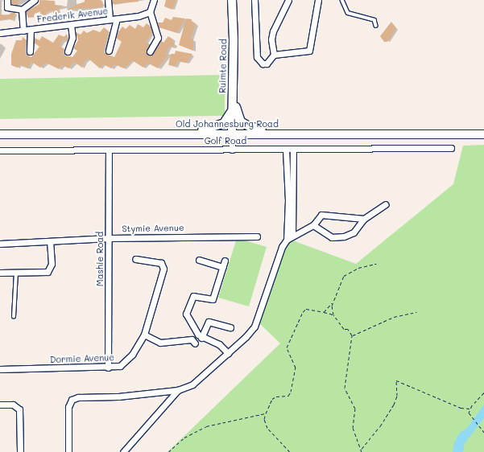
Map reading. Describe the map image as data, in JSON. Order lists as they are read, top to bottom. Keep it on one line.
{"streets":{"main road":["Ruimte Road","Old Johannesburg Road"],"street":["Frederik Avenue","Golf Road","Stymie Avenue","Mashie Road","Dormie Avenue"]},"crossings":[["Ruimte Road","Old Johannesburg Road"],["Golf Road","Mashie Road"],["Stymie Avenue","Mashie Road"],["Mashie Road","Dormie Avenue"]]}
